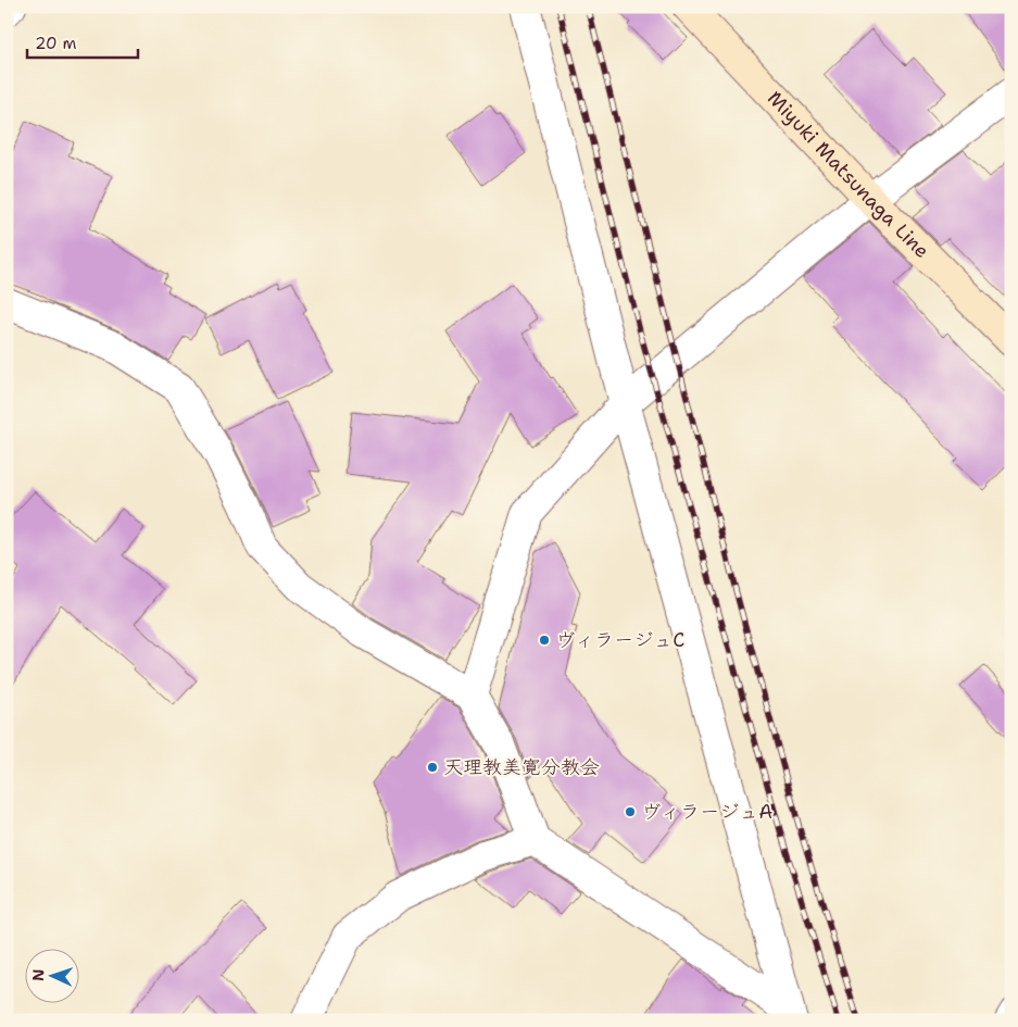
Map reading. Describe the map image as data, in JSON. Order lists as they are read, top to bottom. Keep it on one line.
{"streets":{"main road":["Miyuki Matsunaga Line"]},"places":["ヴィラージュC","天理教美寛分教会","ヴィラージュA"],"scale_bar":"20 m","north":"left"}
